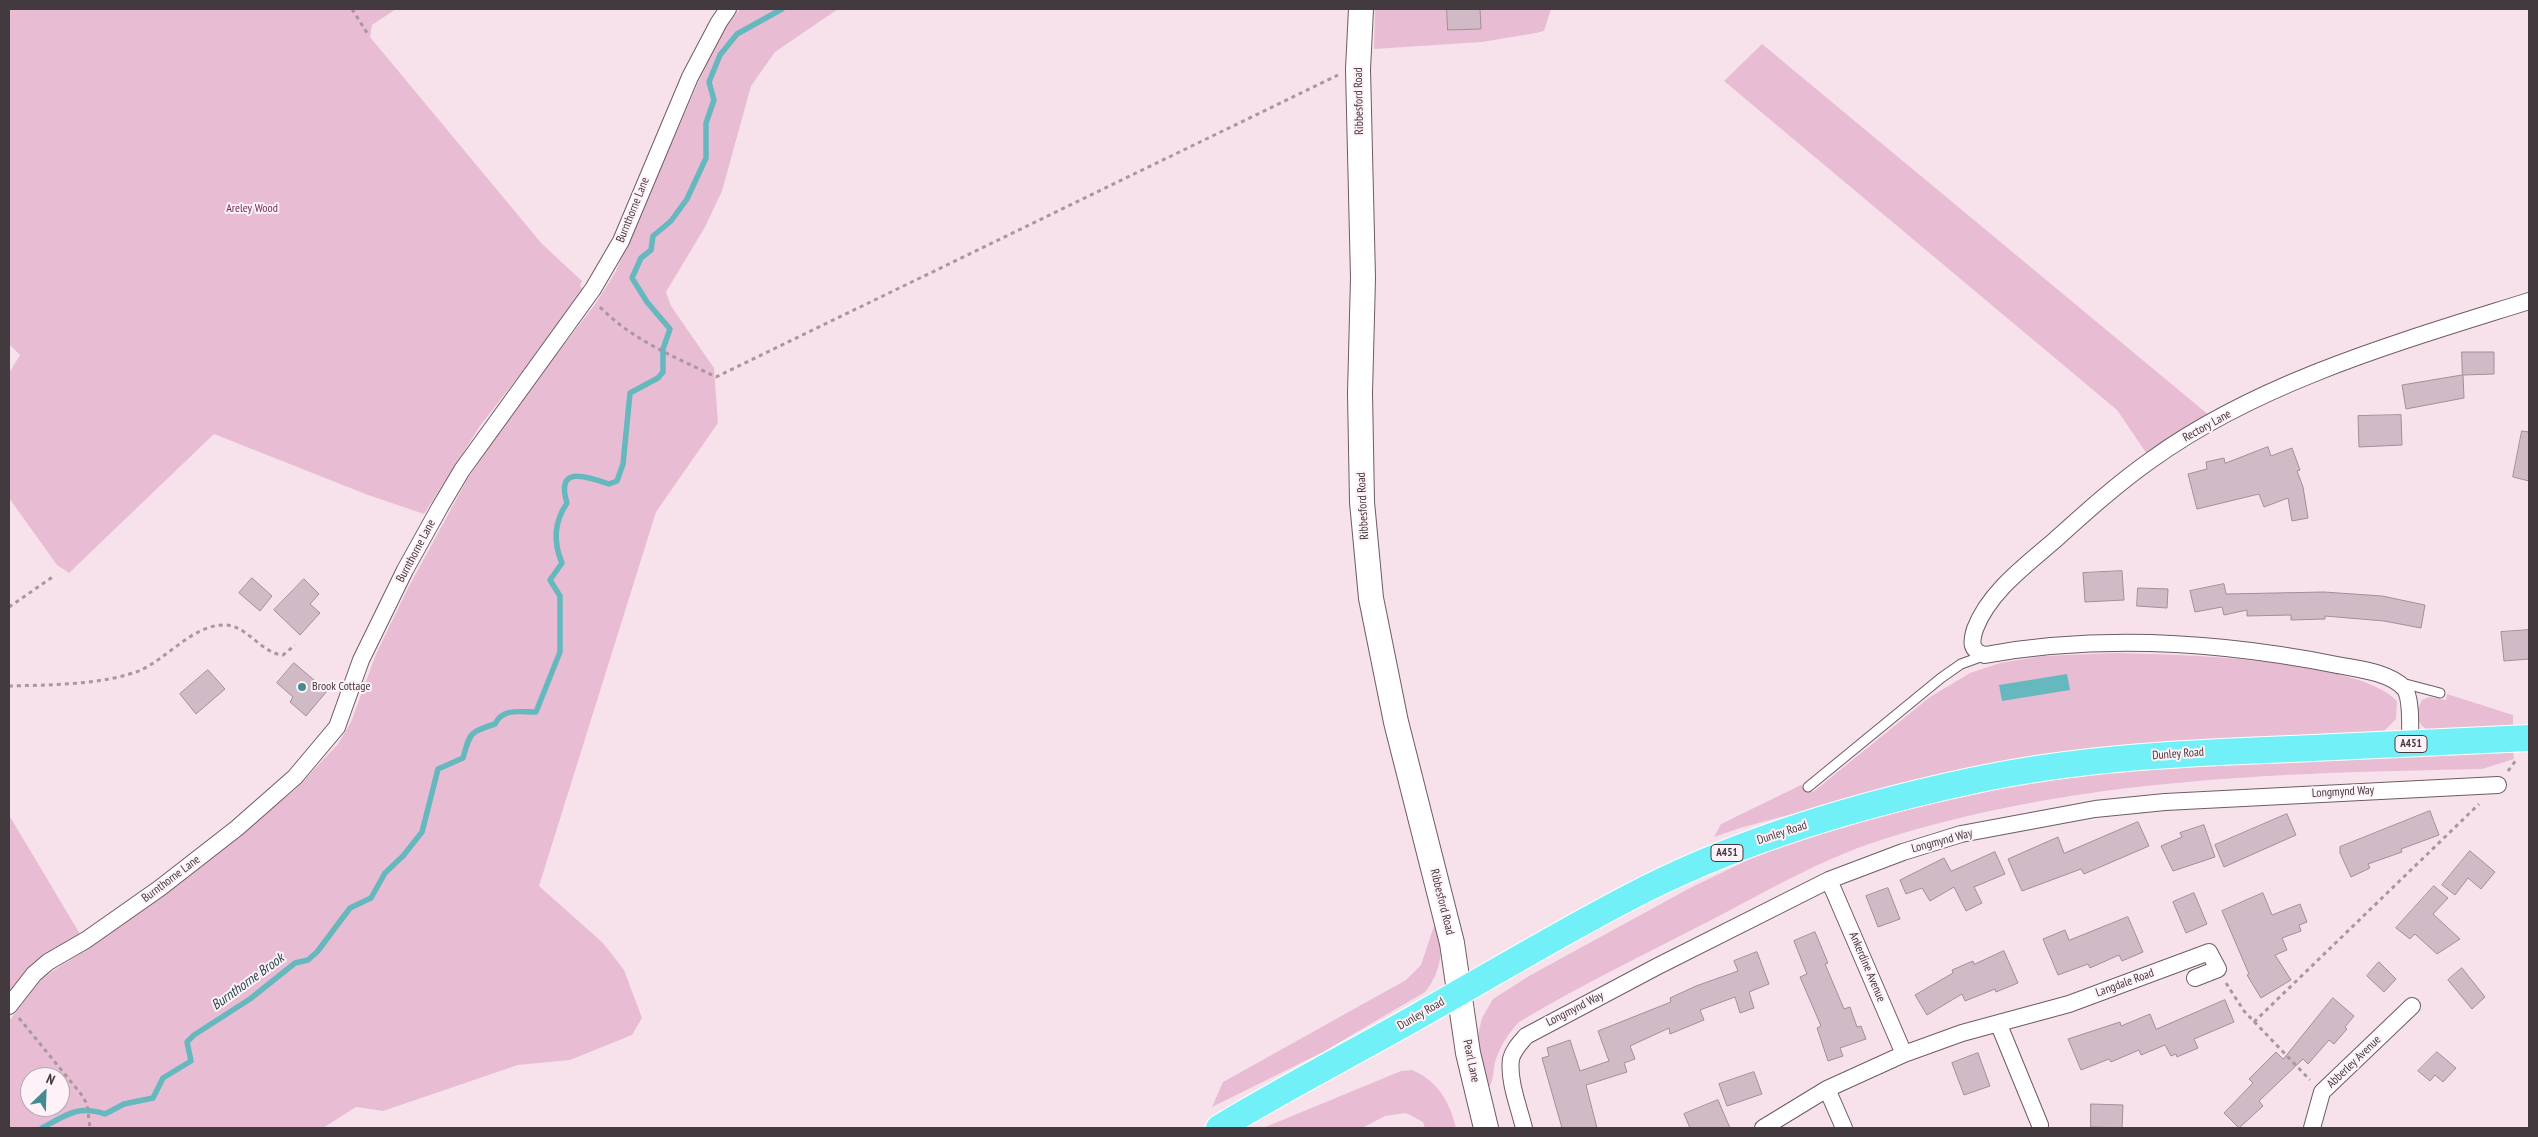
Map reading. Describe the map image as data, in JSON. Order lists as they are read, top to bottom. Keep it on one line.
{"streets":{"main road":["Ribbesford Road","A451","Dunley Road","Pearl Lane"],"street":["Burnthorne Lane","Rectory Lane","Longmynd Way","Ankerdine Avenue","Langdale Road","Abberley Avenue"]},"crossings":[["Ribbesford Road","Dunley Road"],["Ribbesford Road","Pearl Lane"],["Dunley Road","Pearl Lane"],["Longmynd Way","Ankerdine Avenue"],["Ankerdine Avenue","Langdale Road"]],"water":["Burnthorne Brook"],"parks":["Areley Wood"],"places":["Brook Cottage"],"north":"top right"}
